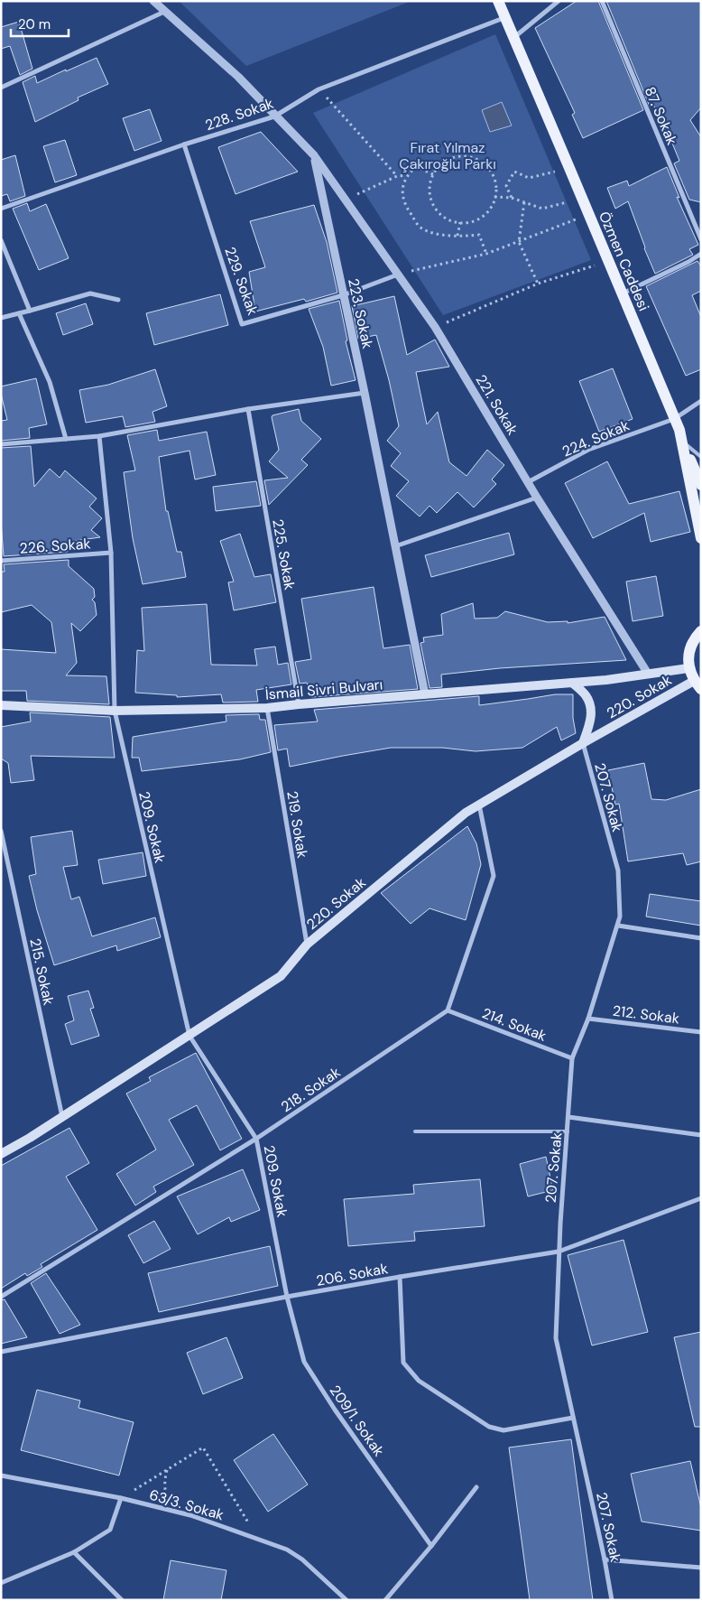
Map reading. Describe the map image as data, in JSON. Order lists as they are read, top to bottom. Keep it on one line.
{"streets":{"main road":["Özmen Caddesi","İsmail Sivri Bulvarı","220. Sokak"],"street":["228. Sokak","87. Sokak","229. Sokak","223. Sokak","221. Sokak","224. Sokak","226. Sokak","225. Sokak","207. Sokak","219. Sokak","209. Sokak","215. Sokak","212. Sokak","214. Sokak","218. Sokak","206. Sokak","209/1. Sokak","63/3. Sokak"]},"crossings":[["228. Sokak","Özmen Caddesi"],["228. Sokak","229. Sokak"],["Özmen Caddesi","224. Sokak"],["229. Sokak","223. Sokak"],["229. Sokak","221. Sokak"],["223. Sokak","221. Sokak"],["223. Sokak","İsmail Sivri Bulvarı"],["221. Sokak","224. Sokak"],["221. Sokak","İsmail Sivri Bulvarı"],["226. Sokak","209. Sokak"],["225. Sokak","İsmail Sivri Bulvarı"],["İsmail Sivri Bulvarı","219. Sokak"],["İsmail Sivri Bulvarı","209. Sokak"],["220. Sokak","207. Sokak"],["220. Sokak","219. Sokak"],["220. Sokak","209. Sokak"],["220. Sokak","215. Sokak"],["207. Sokak","212. Sokak"],["207. Sokak","214. Sokak"],["207. Sokak","206. Sokak"],["209. Sokak","218. Sokak"],["209. Sokak","206. Sokak"],["209. Sokak","209/1. Sokak"],["214. Sokak","218. Sokak"],["206. Sokak","209/1. Sokak"]],"parks":["Fırat Yılmaz Çakıroğlu Parkı"],"scale_bar":"20 m"}
